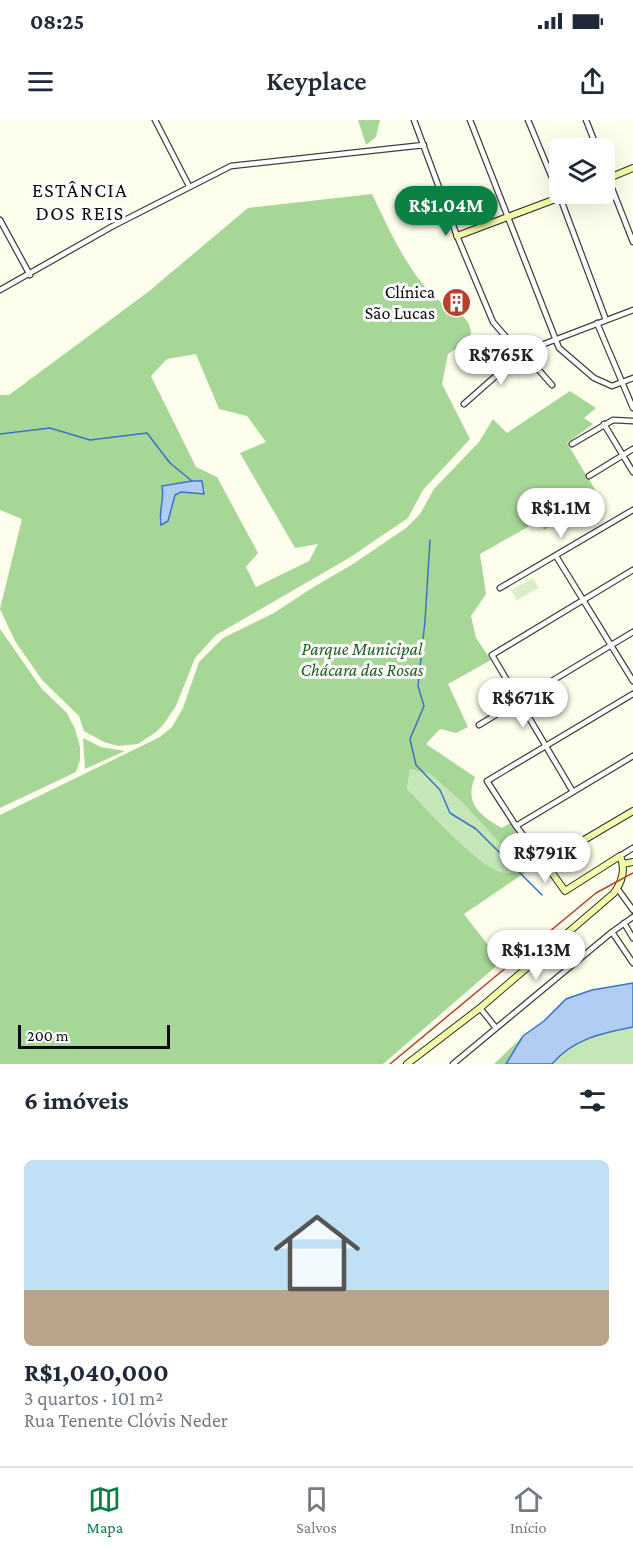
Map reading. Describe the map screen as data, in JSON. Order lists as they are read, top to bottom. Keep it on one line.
{"districts":["ESTÂNCIA DOS REIS"],"parks":["Parque Municipal Chácara das Rosas"],"places":{"building":["Clínica São Lucas"]},"scale_bar":"200 m","page":{"status":"08:25","header":"Keyplace","price":["R$1.04M","R$765K","R$1.1M","R$671K","R$791K","R$1.13M"],"scale":"200 m","heading":"6 imóveis","list":[{"name":"R$1,040,000","note":"3 quartos · 101 m² · Rua Tenente Clóvis Neder"}],"tabs":["Mapa","Salvos","Início"]}}
